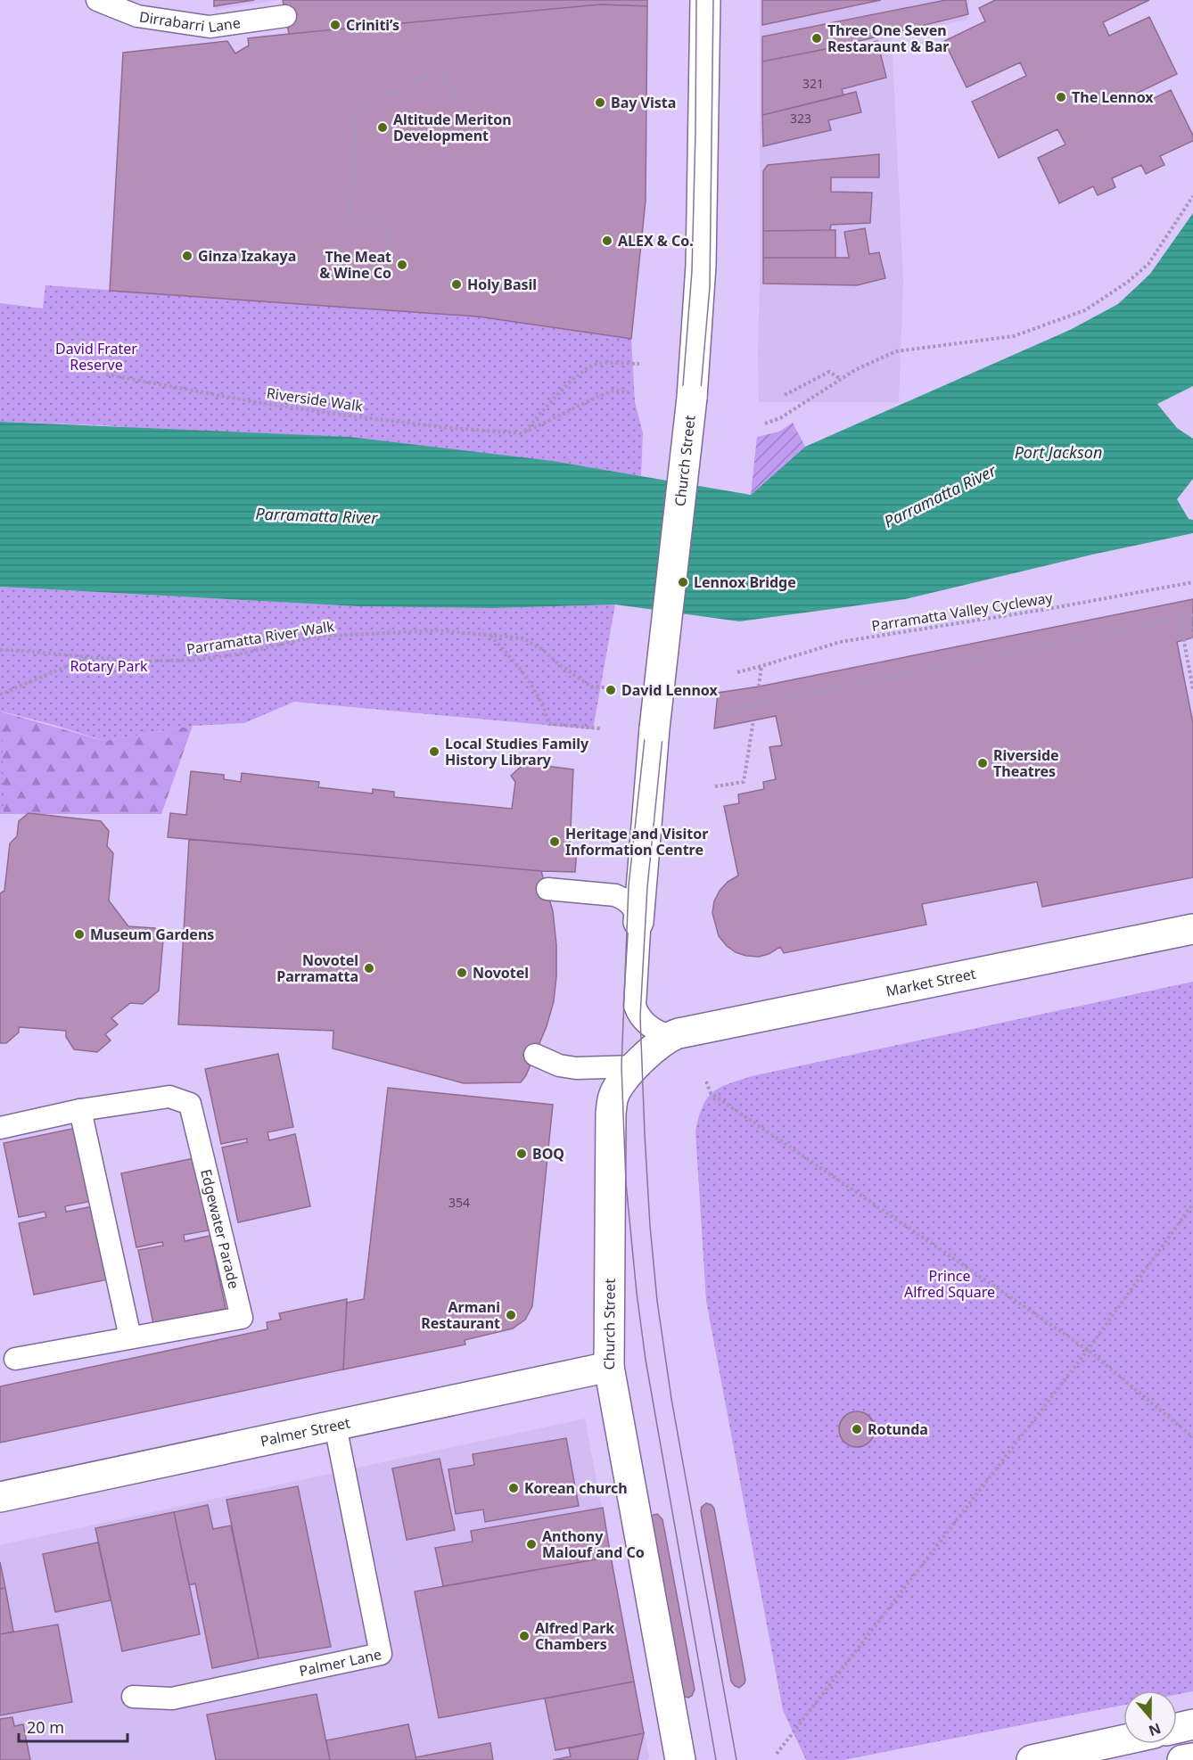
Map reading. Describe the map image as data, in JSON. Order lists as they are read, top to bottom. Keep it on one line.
{"streets":{"street":["Church Street","Market Street","Palmer Street"],"lane":["Dirrabarri Lane","Edgewater Parade","Palmer Lane"],"path":["Riverside Walk","Parramatta Valley Cycleway","Parramatta River Walk"]},"crossings":[["Church Street","Market Street"],["Church Street","Palmer Street"],["Palmer Street","Palmer Lane"]],"water":["Port Jackson","Parramatta River"],"parks":["David Frater Reserve","Rotary Park","Prince Alfred Square"],"places":["Criniti’s","Three One Seven Restaraunt & Bar","The Lennox","Bay Vista","Altitude Meriton Development","ALEX & Co.","Ginza Izakaya","The Meat & Wine Co","Holy Basil","Lennox Bridge","David Lennox","Local Studies Family History Library","Riverside Theatres","Heritage and Visitor Information Centre","Museum Gardens","Novotel Parramatta","Novotel","BOQ","Armani Restaurant","Rotunda","Korean church","Anthony Malouf and Co","Alfred Park Chambers"],"house_numbers":["321","323","354"],"scale_bar":"20 m","north":"bottom"}
